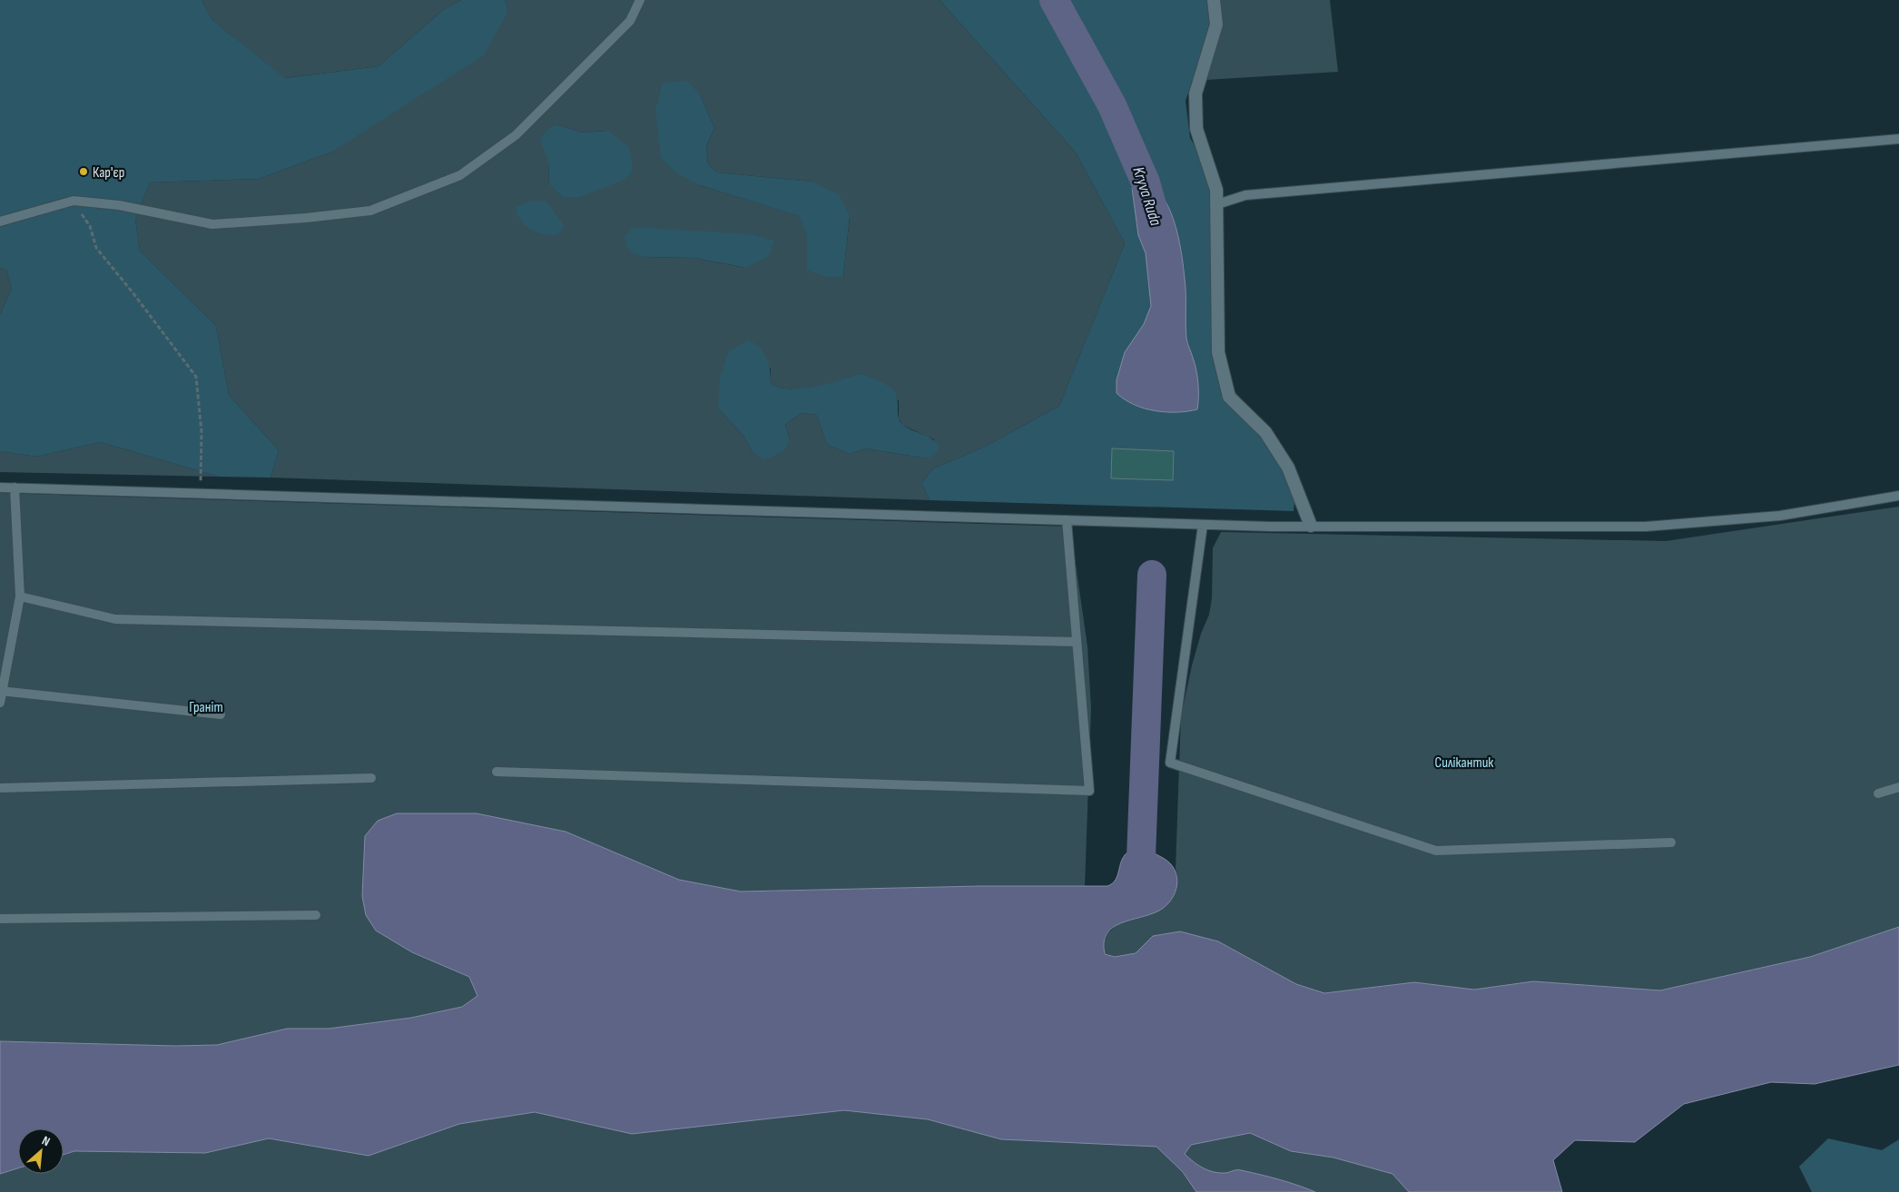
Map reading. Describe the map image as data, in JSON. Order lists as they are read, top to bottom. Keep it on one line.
{"water":["Kryva Ruda"],"parks":["Граніт","Силікантик"],"places":["Кар'єр"],"north":"top right"}
